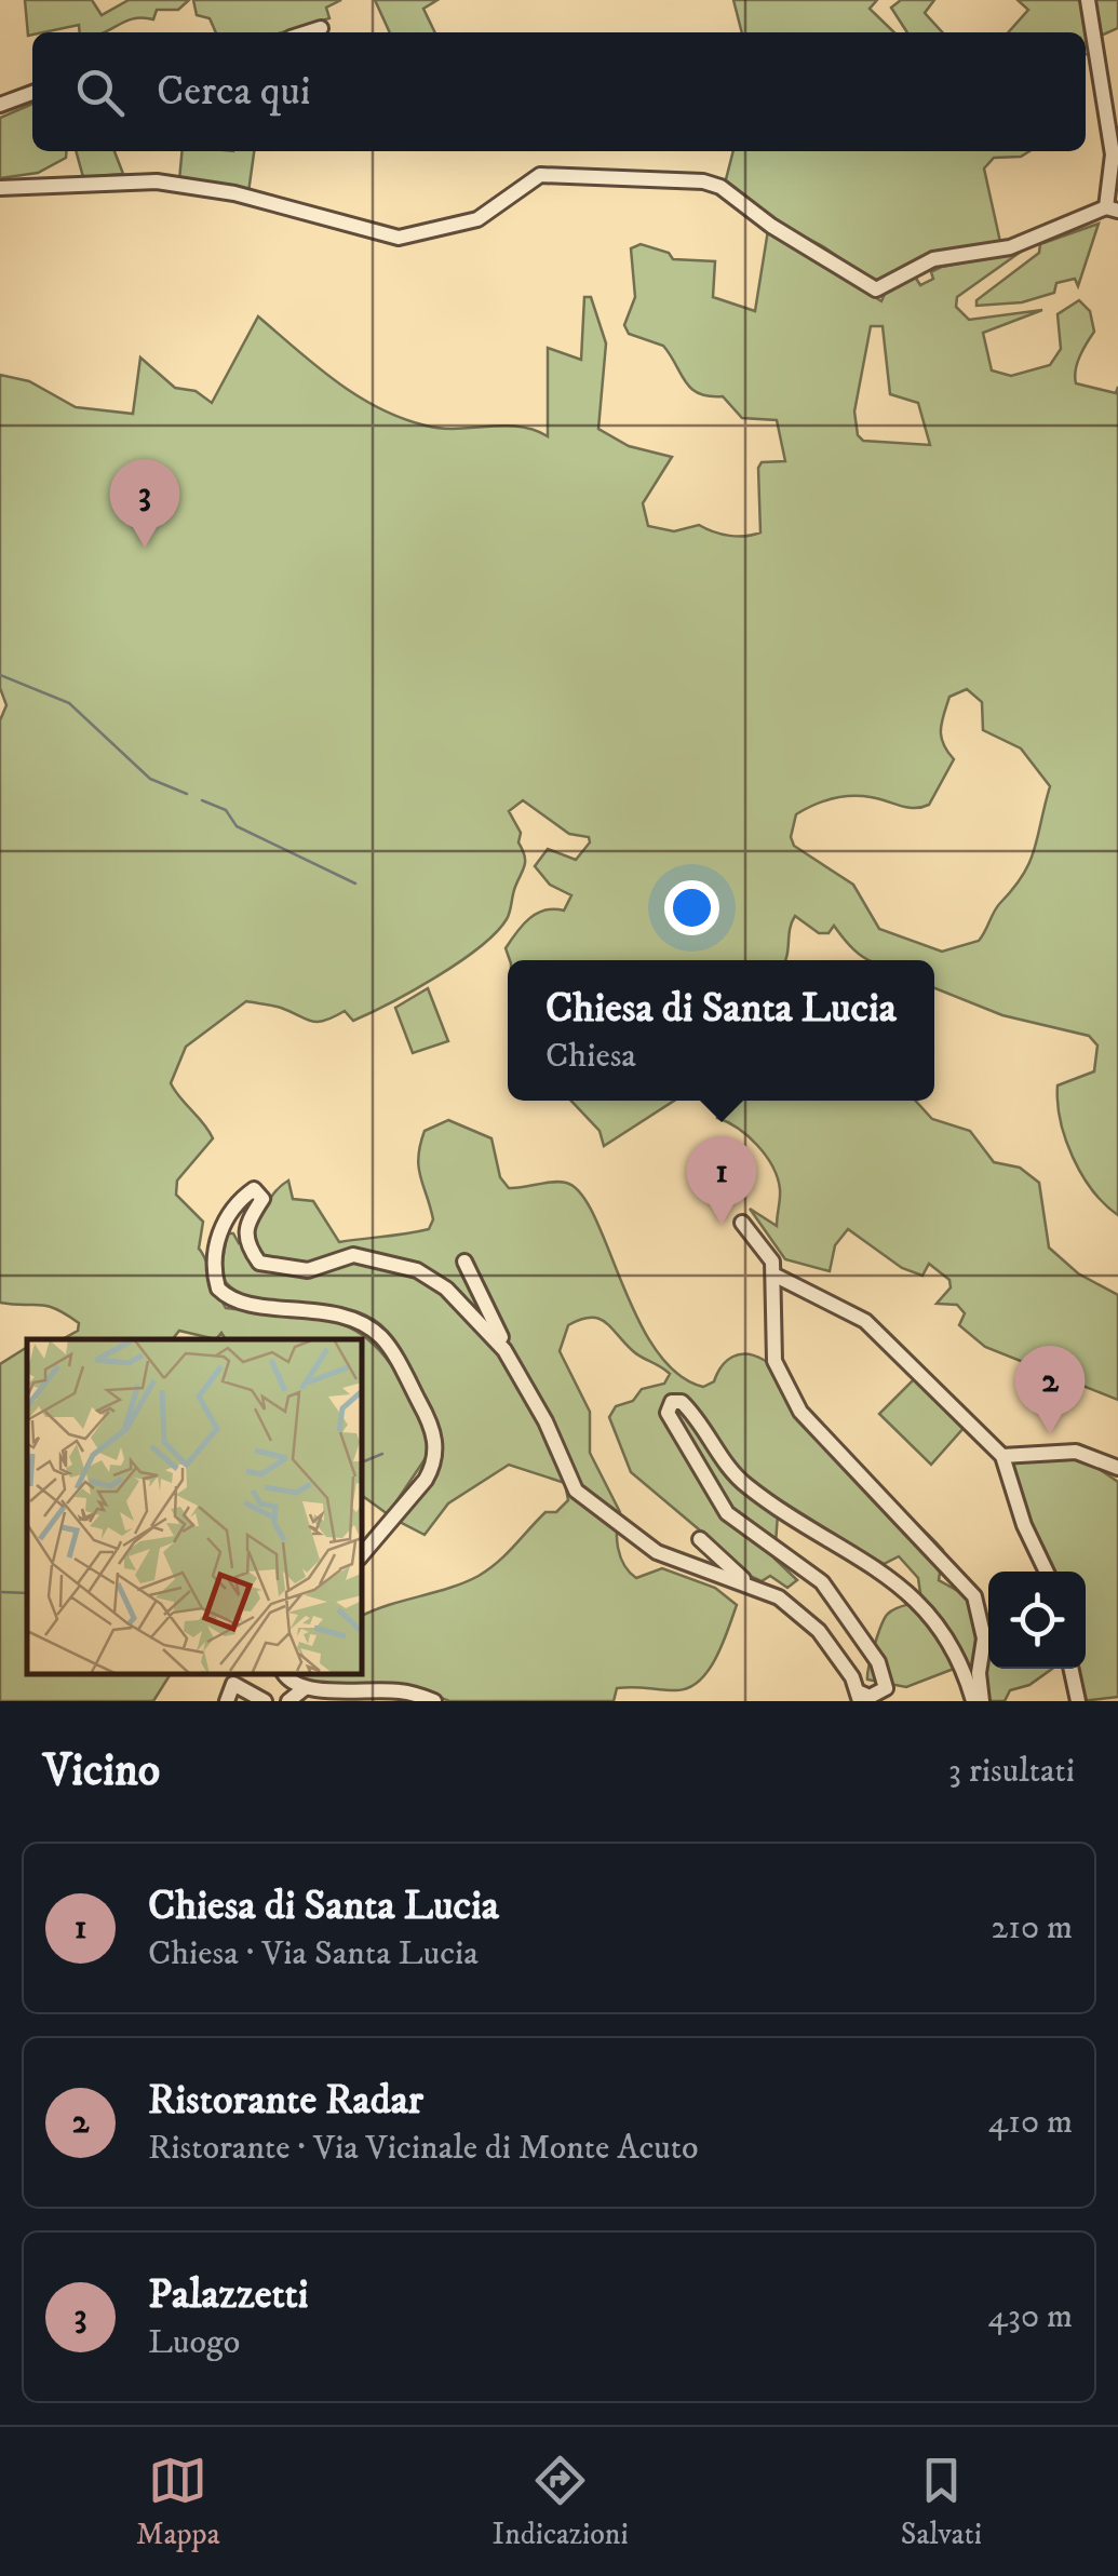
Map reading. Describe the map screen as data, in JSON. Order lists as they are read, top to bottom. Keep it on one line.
{"page":{"search":"Cerca qui","pins":["3","1","2"],"popup":["Chiesa di Santa Lucia","Chiesa"],"heading":["Vicino","3 risultati"],"list":[{"mark":"1","name":"Chiesa di Santa Lucia","note":"Chiesa · Via Santa Lucia","value":"210 m"},{"mark":"2","name":"Ristorante Radar","note":"Ristorante · Via Vicinale di Monte Acuto","value":"410 m"},{"mark":"3","name":"Palazzetti","note":"Luogo","value":"430 m"}],"nav":["Mappa","Indicazioni","Salvati"]}}
